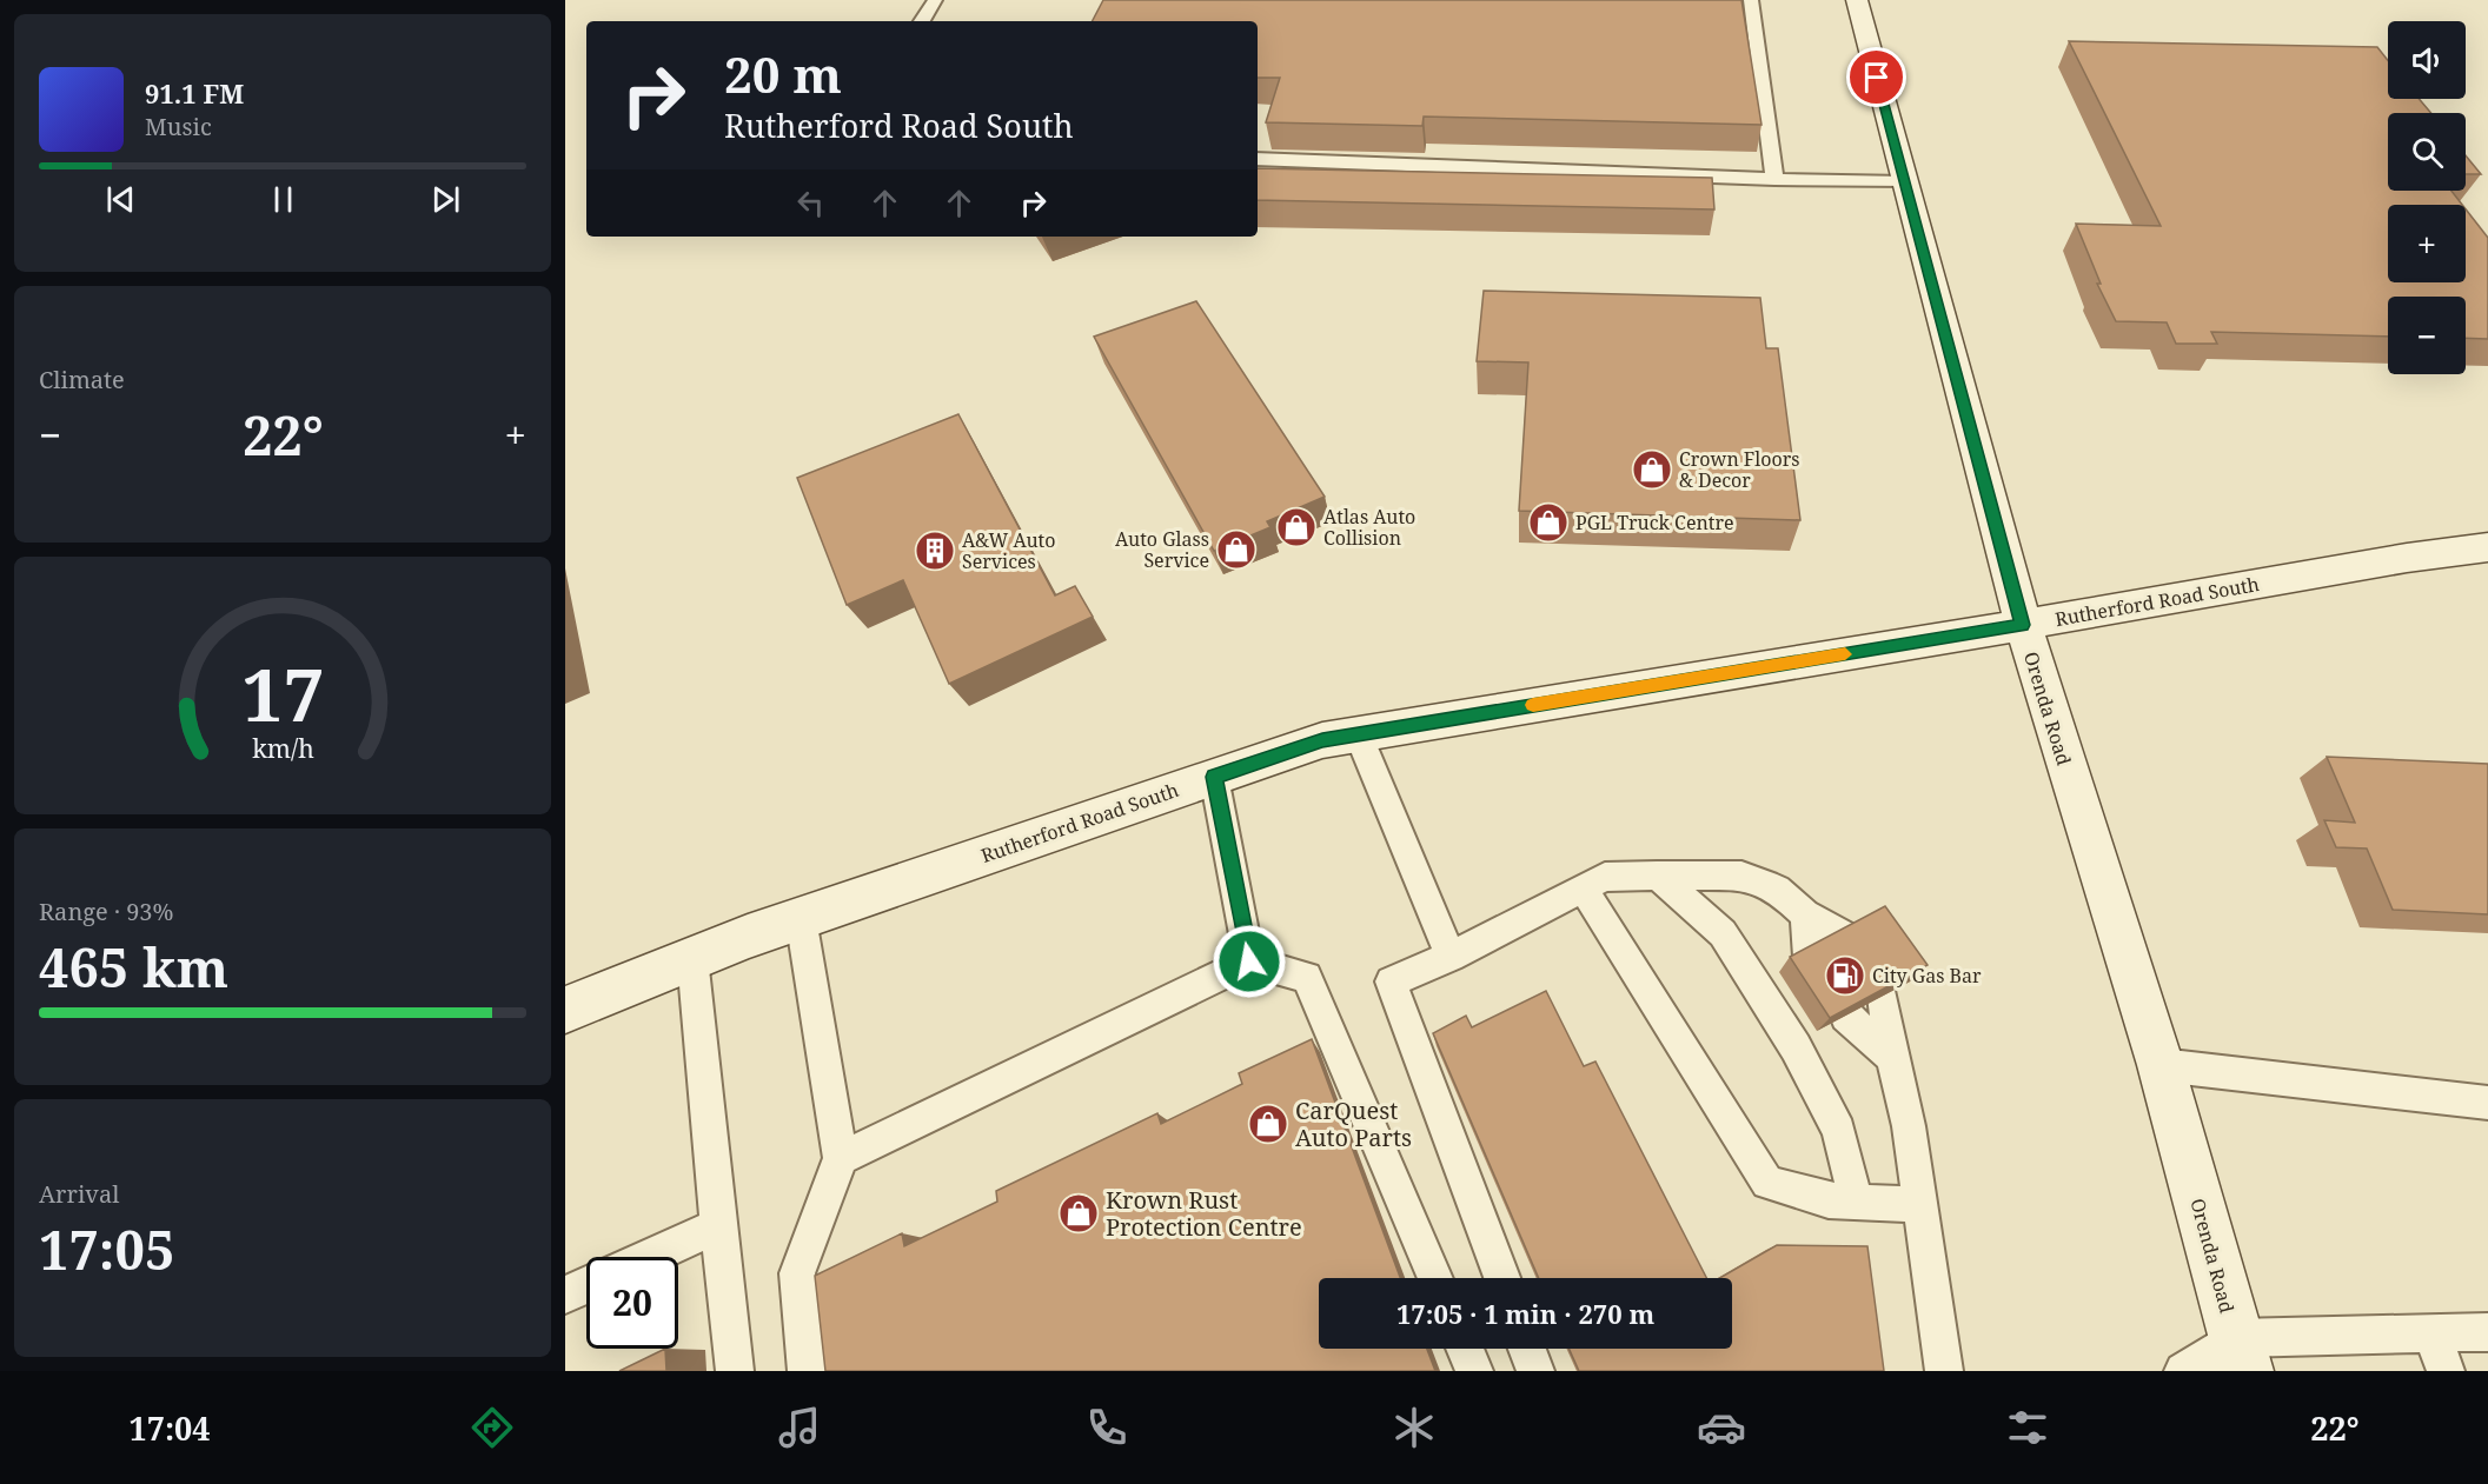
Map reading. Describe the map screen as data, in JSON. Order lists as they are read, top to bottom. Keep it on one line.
{"streets":{"street":["Rutherford Road South","Orenda Road"]},"crossings":[["Rutherford Road South","Orenda Road"]],"places":{"shop":["Crown Floors & Decor","PGL Truck Centre","Atlas Auto Collision","Auto Glass Service","CarQuest Auto Parts","Krown Rust Protection Centre"],"building":["A&W Auto Services"],"fuel station":["City Gas Bar"]},"page":{"map_buttons":["+","−"],"turn":["20 m","Rutherford Road South"],"song":["91.1 FM","Music"],"tile":["Climate",["Range · 93%","465 km"],["Arrival","17:05"]],"heat":["−","22°","+"],"limit":"20","trip":"17:05 · 1 min · 270 m","tabs":["17:04","22°"],"gauge":["17","km/h"]}}
